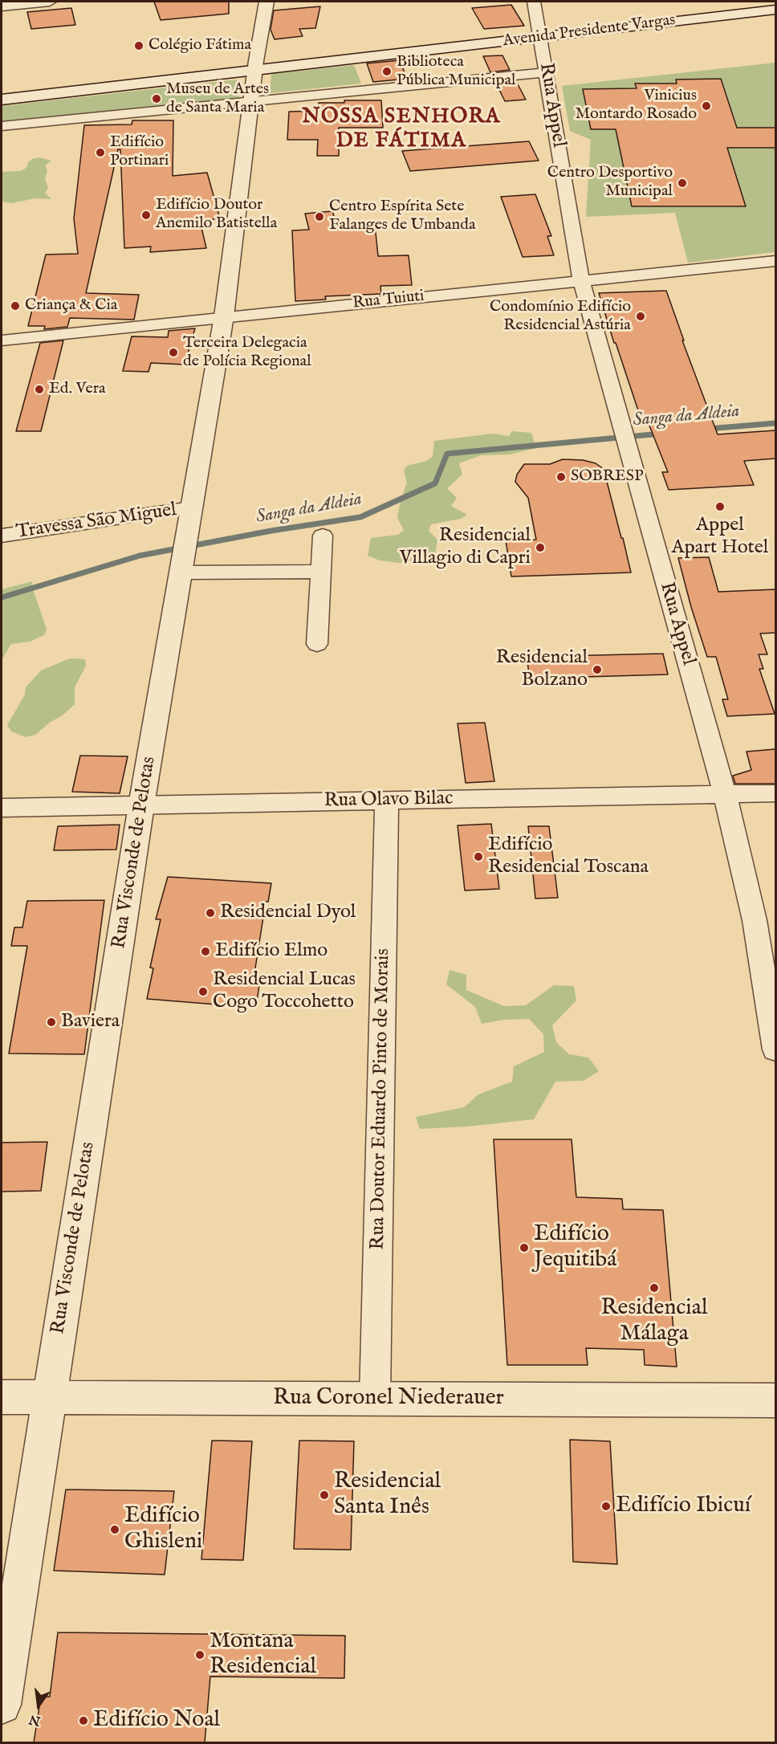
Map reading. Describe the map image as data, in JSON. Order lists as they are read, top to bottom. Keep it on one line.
{"streets":{"street":["Avenida Presidente Vargas","Rua Appel","Rua Tuiuti","Travessa São Miguel","Rua Olavo Bilac","Rua Visconde de Pelotas","Rua Doutor Eduardo Pinto de Morais","Rua Coronel Niederauer"]},"crossings":[["Avenida Presidente Vargas","Rua Appel"],["Avenida Presidente Vargas","Rua Visconde de Pelotas"],["Rua Appel","Rua Tuiuti"],["Rua Appel","Rua Olavo Bilac"],["Rua Tuiuti","Rua Visconde de Pelotas"],["Travessa São Miguel","Rua Visconde de Pelotas"],["Rua Olavo Bilac","Rua Visconde de Pelotas"],["Rua Olavo Bilac","Rua Doutor Eduardo Pinto de Morais"],["Rua Visconde de Pelotas","Rua Coronel Niederauer"],["Rua Doutor Eduardo Pinto de Morais","Rua Coronel Niederauer"]],"districts":["NOSSA SENHORA DE FÁTIMA"],"water":["Sanga da Aldeia"],"places":["Colégio Fátima","Biblioteca Pública Municipal","Museu de Artes de Santa Maria","Vinicius Montardo Rosado","Edifício Portinari","Centro Desportivo Municipal","Edifício Doutor Anemilo Batistella","Centro Espírita Sete Falanges de Umbanda","Criança & Cia","Condomínio Edifício Residencial Astúria","Terceira Delegacia de Polícia Regional","Ed. Vera","SOBRESP","Appel Apart Hotel","Residencial Villagio di Capri","Residencial Bolzano","Edifício Residencial Toscana","Residencial Dyol","Edifício Elmo","Residencial Lucas Cogo Toccohetto","Baviera","Edifício Jequitibá","Residencial Málaga","Residencial Santa Inês","Edifício Ibicuí","Edifício Ghisleni","Montana Residencial","Edifício Noal"],"north":"bottom"}
